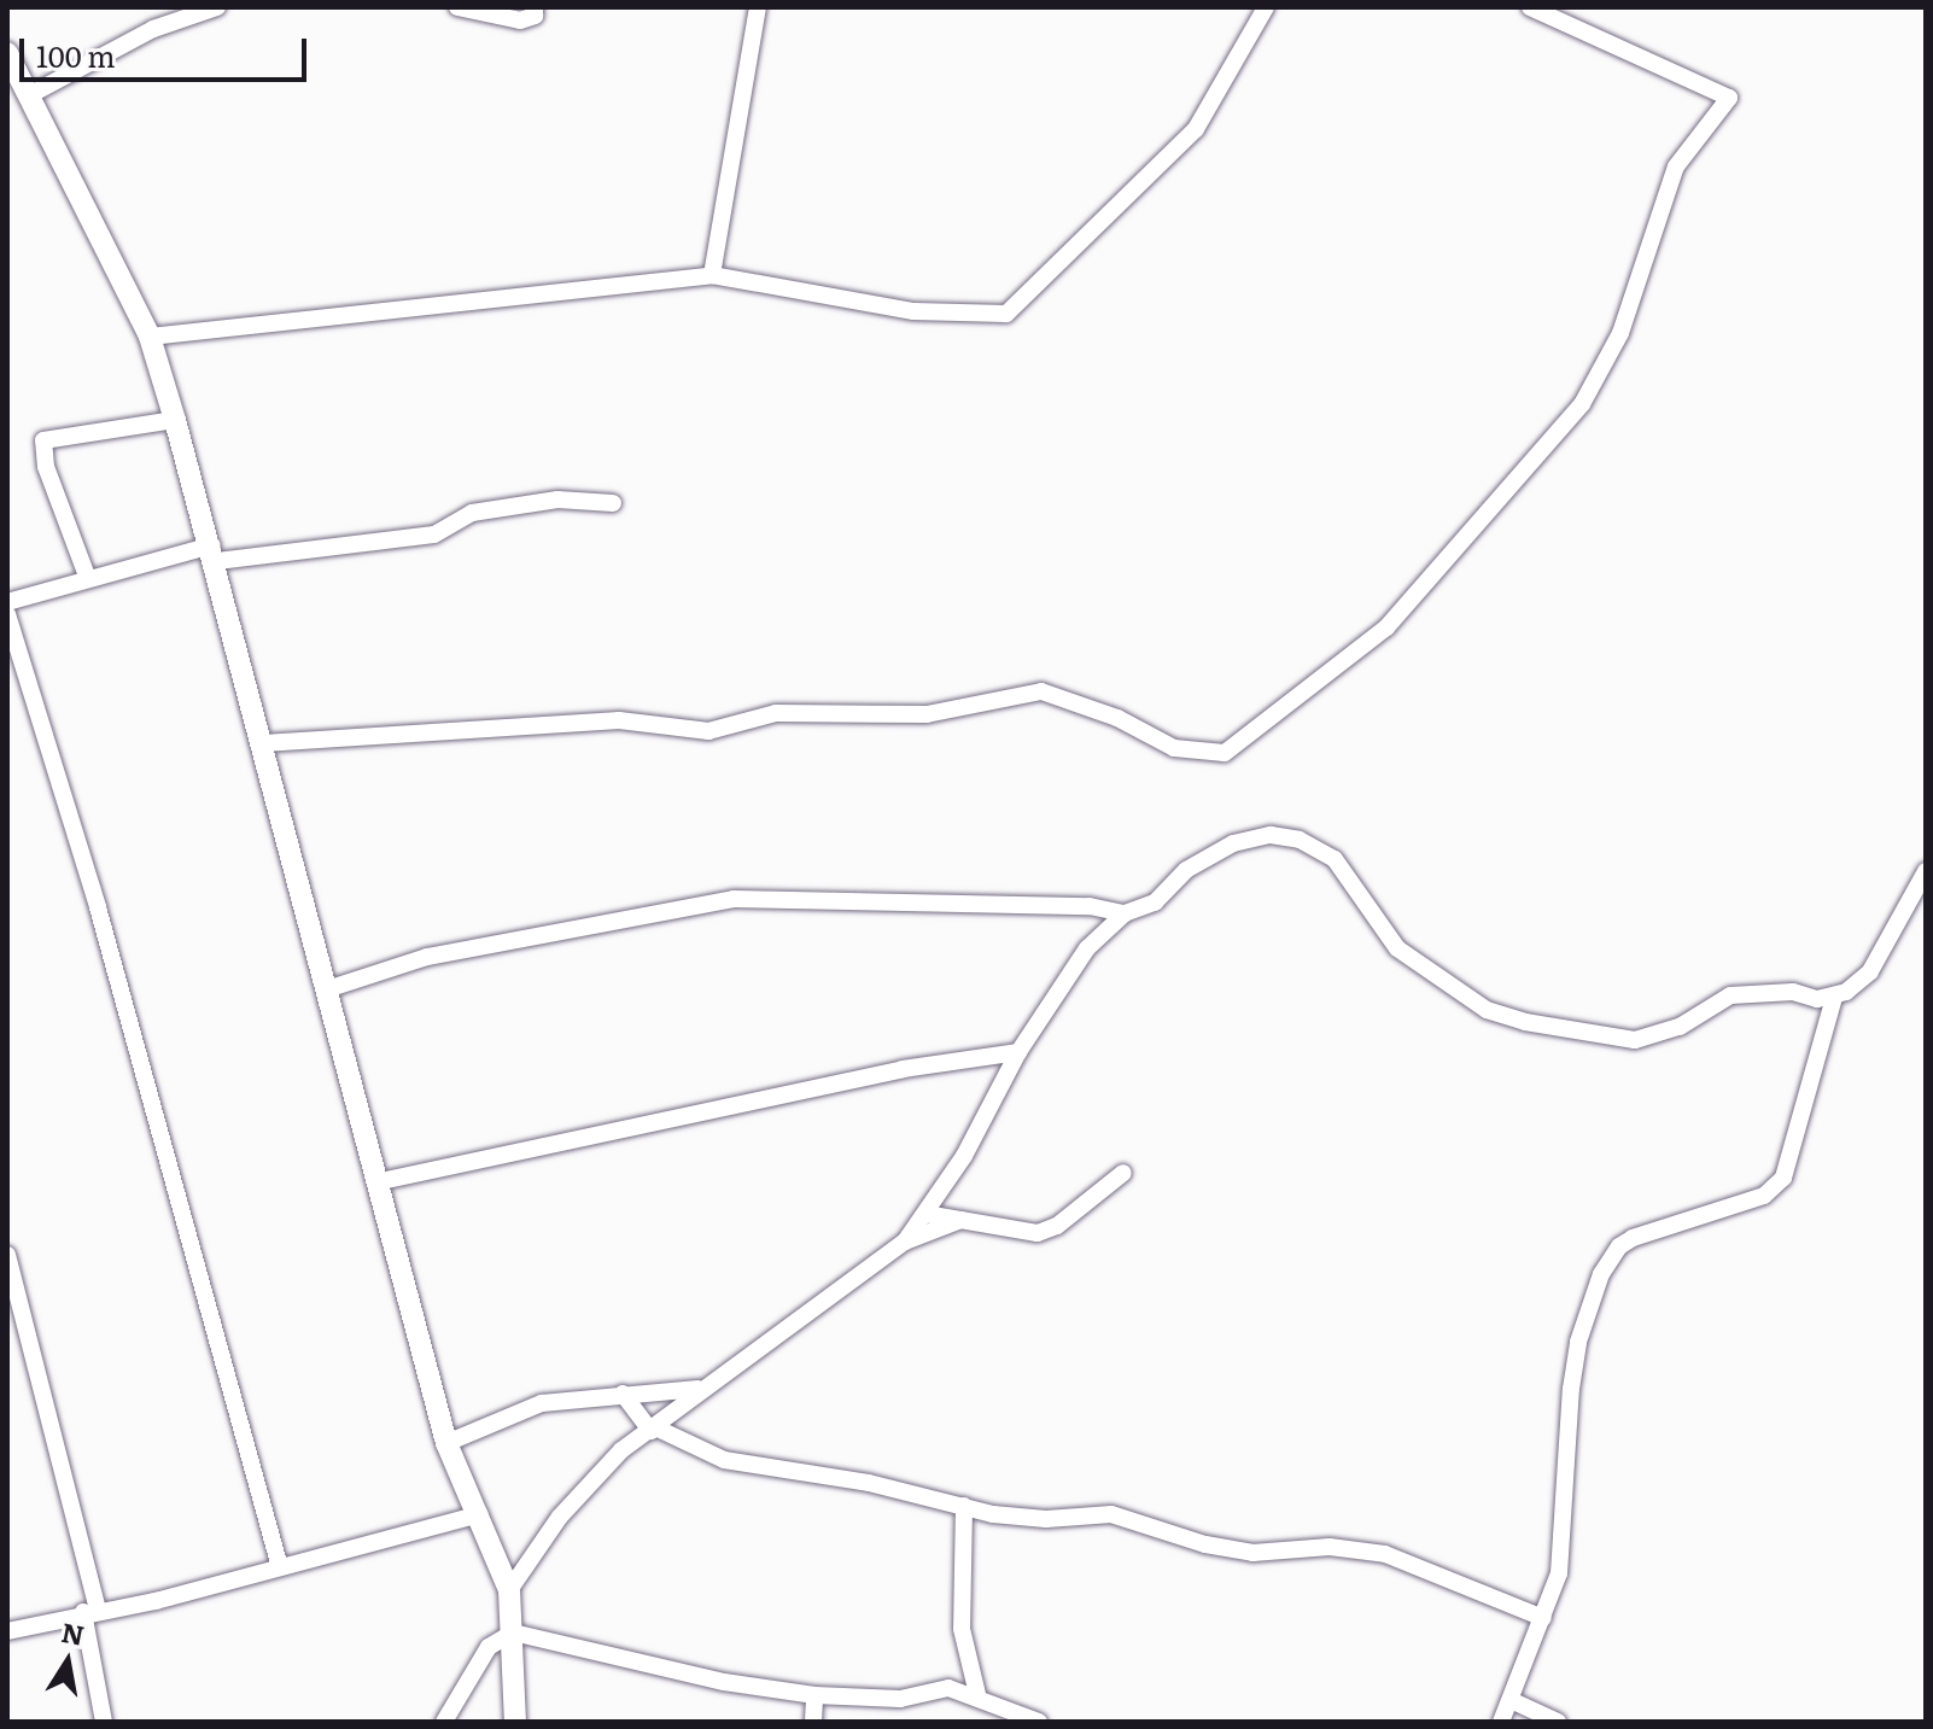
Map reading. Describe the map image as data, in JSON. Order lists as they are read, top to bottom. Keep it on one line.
{"scale_bar":"100 m","north":"top"}
